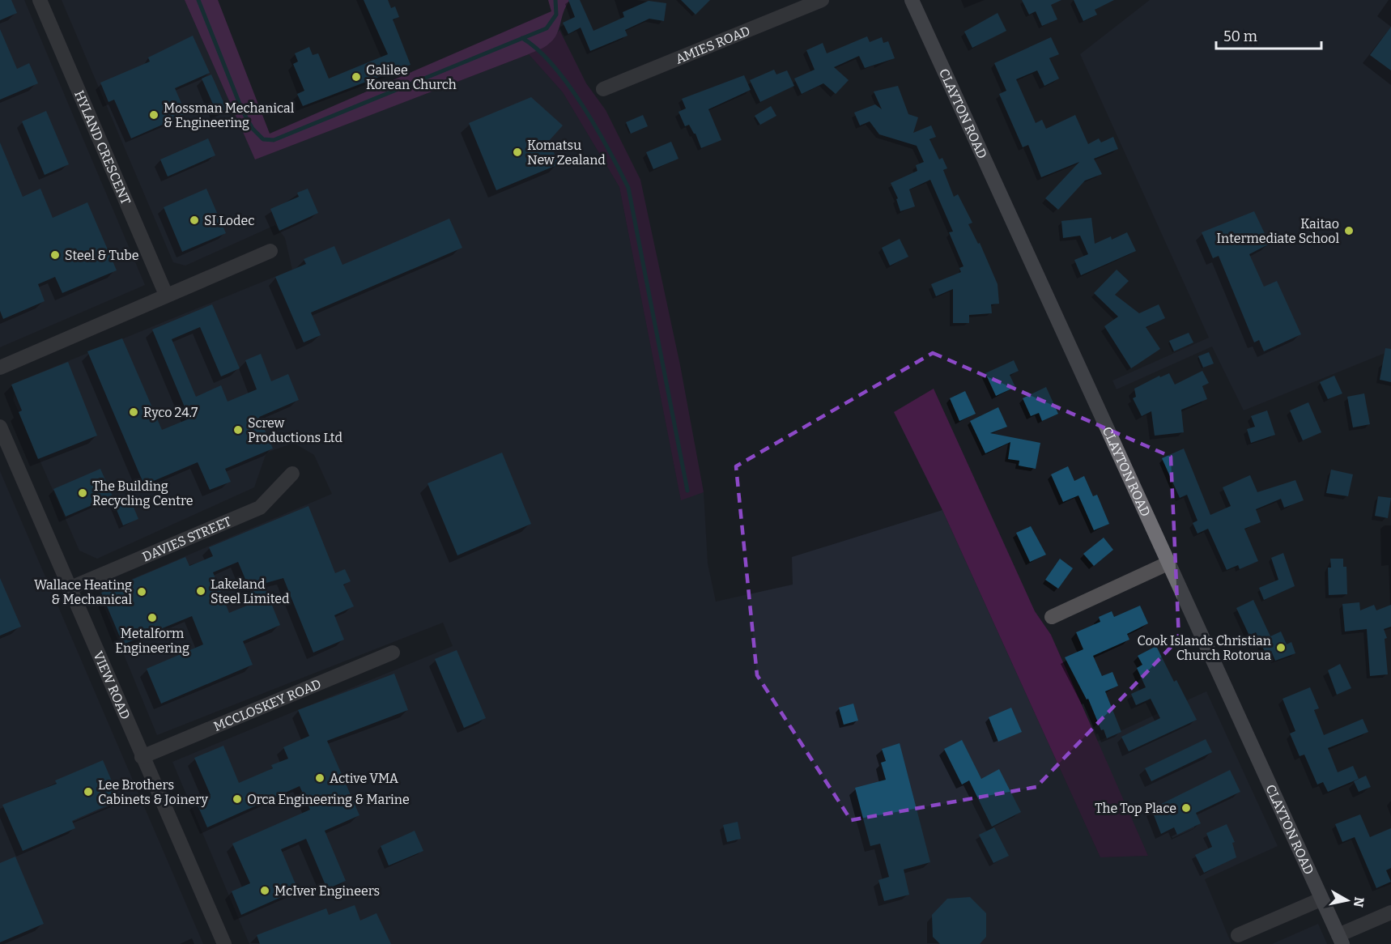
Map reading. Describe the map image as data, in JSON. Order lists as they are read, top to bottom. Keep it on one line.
{"streets":{"main road":["CLAYTON ROAD"],"street":["AMIES ROAD","HYLAND CRESCENT","DAVIES STREET","VIEW ROAD","MCCLOSKEY ROAD"]},"crossings":[["DAVIES STREET","VIEW ROAD"],["VIEW ROAD","MCCLOSKEY ROAD"]],"places":["Galilee Korean Church","Mossman Mechanical & Engineering","Komatsu New Zealand","SI Lodec","Kaitao Intermediate School","Steel & Tube","Ryco 24.7","Screw Productions Ltd","The Building Recycling Centre","Lakeland Steel Limited","Wallace Heating & Mechanical","Metalform Engineering","Cook Islands Christian Church Rotorua","Active VMA","Lee Brothers Cabinets & Joinery","Orca Engineering & Marine","The Top Place","McIver Engineers"],"scale_bar":"50 m","north":"right"}
